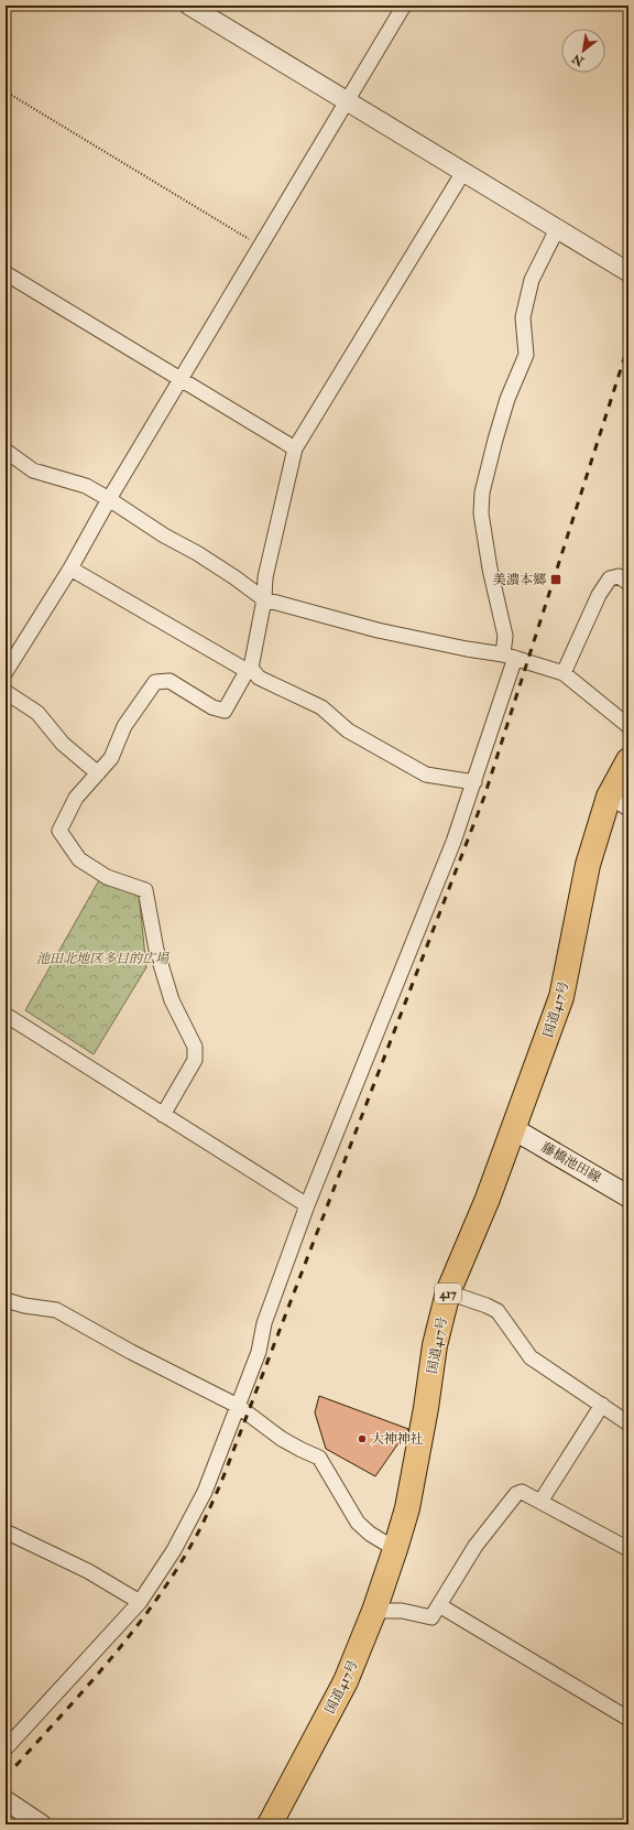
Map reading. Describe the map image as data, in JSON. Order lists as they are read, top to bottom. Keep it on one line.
{"streets":{"highway":["国道417号","417"],"main road":["藤橋池田線"]},"crossings":[["国道417号","藤橋池田線"]],"parks":["池田北地区多目的広場"],"places":{"transit":["美濃本郷"],"other":["大神神社"]},"north":"bottom left"}
